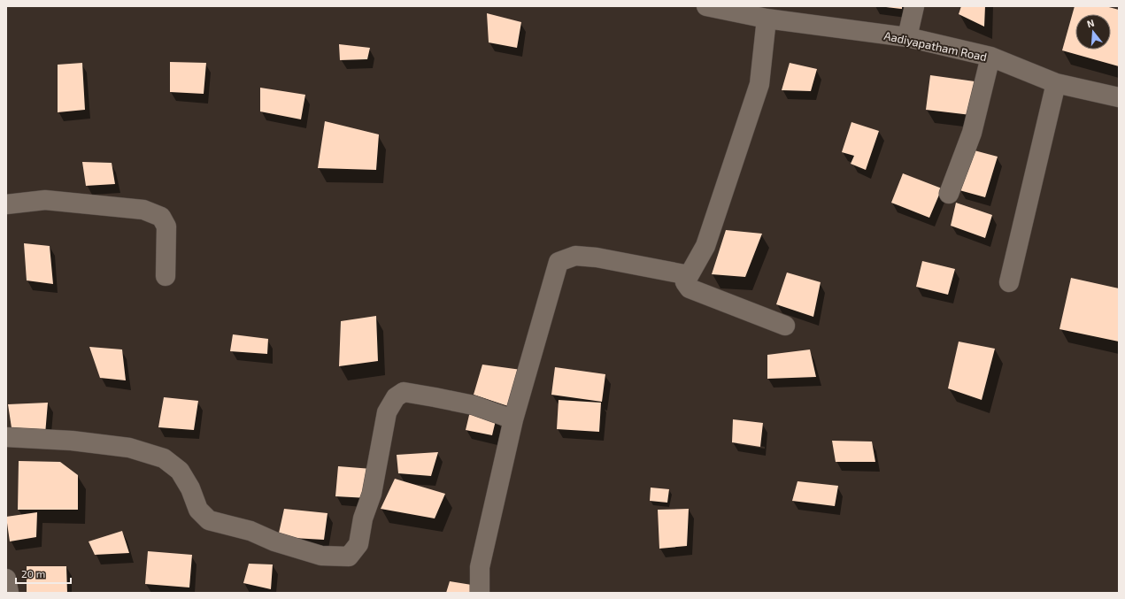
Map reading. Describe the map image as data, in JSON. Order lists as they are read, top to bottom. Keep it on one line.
{"streets":{"street":["Aadiyapatham Road"]},"scale_bar":"20 m","north":"top"}
